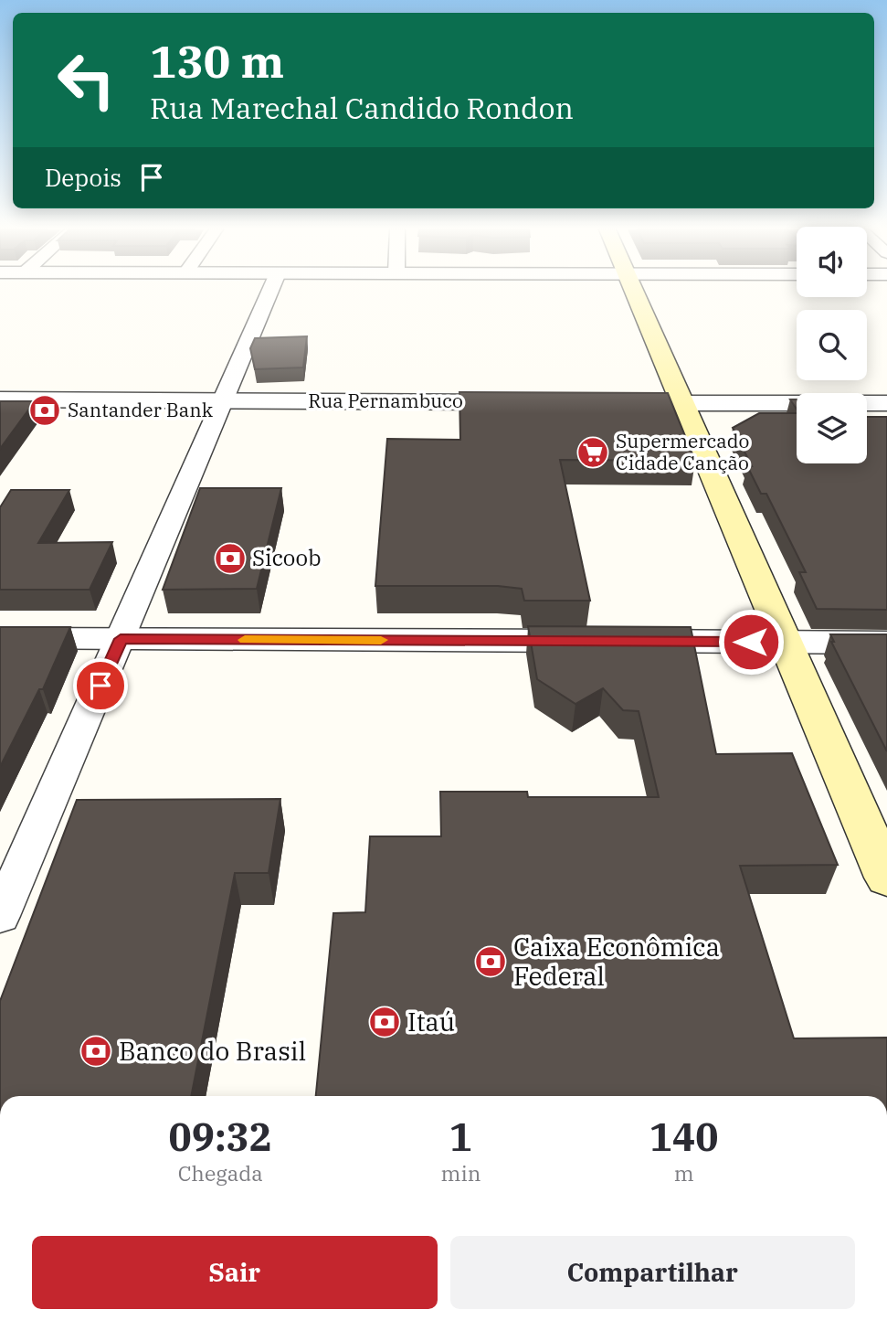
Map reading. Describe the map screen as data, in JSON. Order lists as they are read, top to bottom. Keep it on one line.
{"streets":{"street":["Rua Pernambuco"]},"places":{"bank":["Santander Bank","Sicoob","Caixa Econômica Federal","Itaú","Banco do Brasil"],"supermarket":["Supermercado Cidade Canção"]},"page":{"turn":["130 m","Rua Marechal Candido Rondon"],"then":"Depois","eta":["09:32","Chegada","1","min","140","m"],"buttons":["Sair","Compartilhar"]}}
